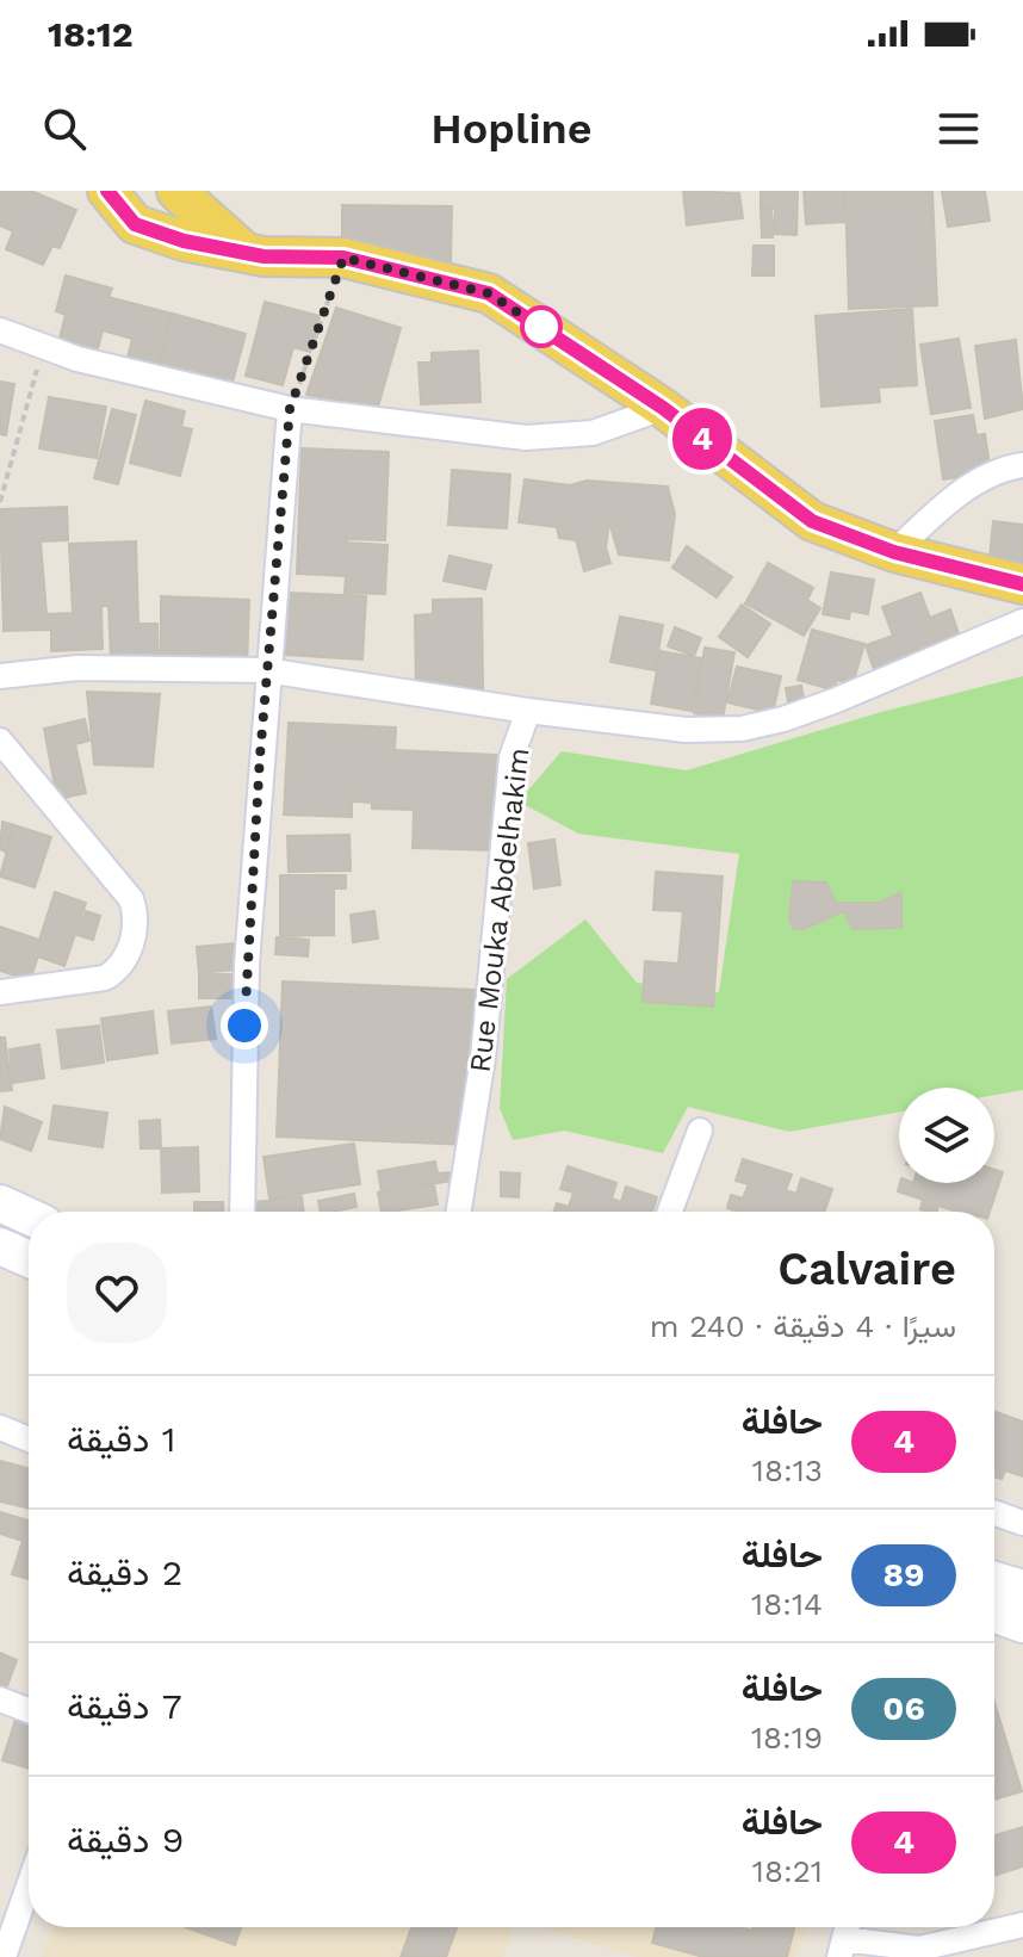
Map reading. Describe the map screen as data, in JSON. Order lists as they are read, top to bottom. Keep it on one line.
{"streets":{"street":["Rue Mouka Abdelhakim"]},"lines":["bus line 4"],"page":{"status":"18:12","header":"Hopline","on_map":"4","heading":["Calvaire","سيرًا · 4 دقيقة · 240 m"],"list":[{"mark":"4","name":"حافلة","note":"18:13","value":"1 دقيقة"},{"mark":"89","name":"حافلة","note":"18:14","value":"2 دقيقة"},{"mark":"06","name":"حافلة","note":"18:19","value":"7 دقيقة"},{"mark":"4","name":"حافلة","note":"18:21","value":"9 دقيقة"}]}}
